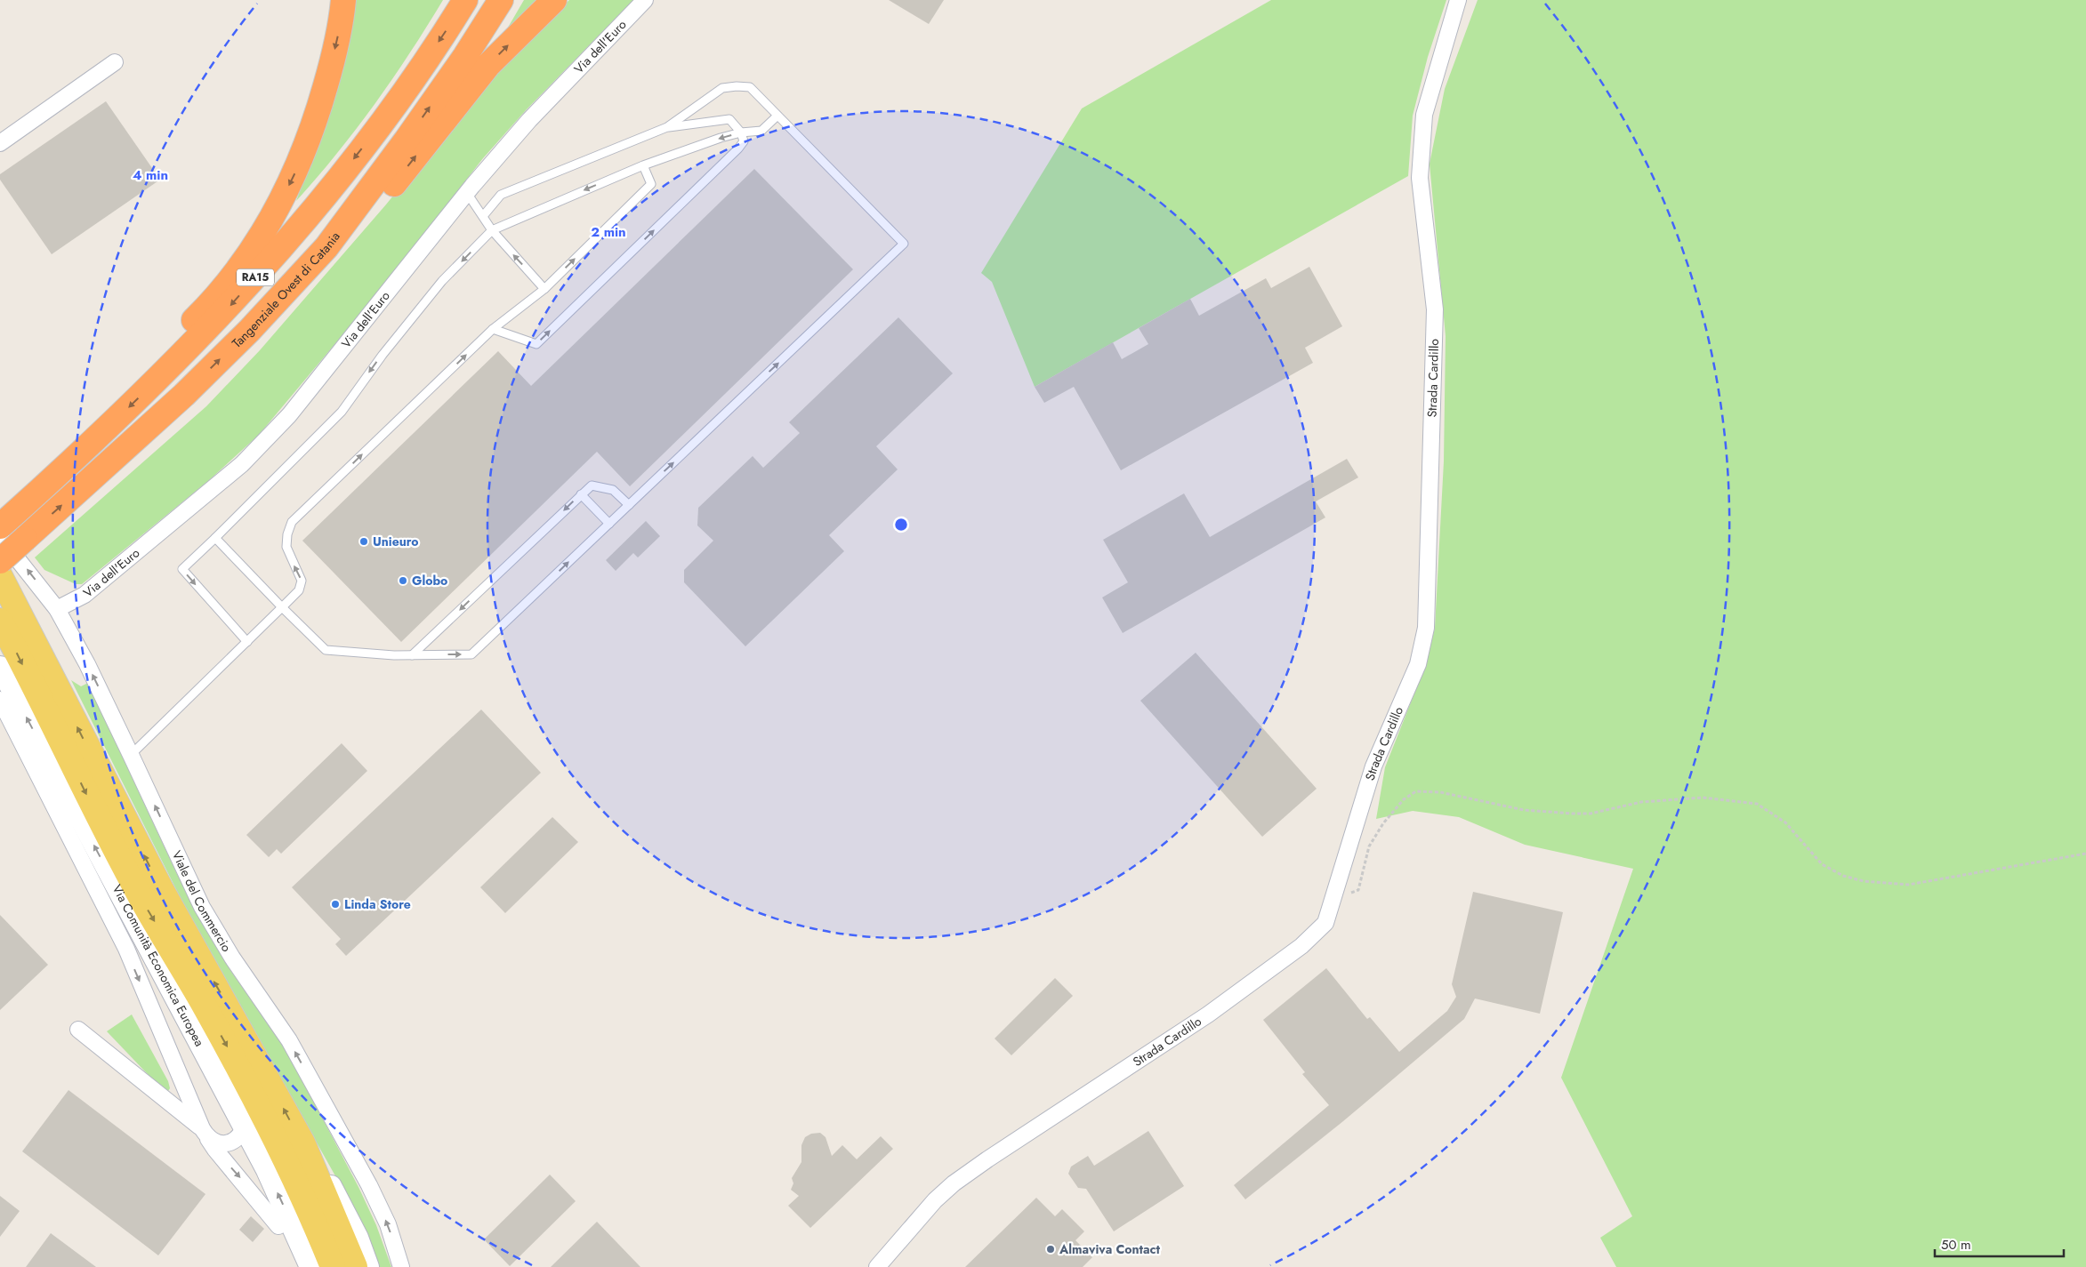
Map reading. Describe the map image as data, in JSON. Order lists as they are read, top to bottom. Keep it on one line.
{"streets":{"highway":["RA15","Tangenziale Ovest di Catania"],"street":["Via dell'Euro","Strada Cardillo","Viale del Commercio","Via Comunità Economica Europea"]},"crossings":[["Via dell'Euro","Viale del Commercio"],["RA15","Viale del Commercio"]],"places":["Unieuro","Globo","Linda Store","Almaviva Contact"],"scale_bar":"50 m","rings":["4 min","2 min"]}
